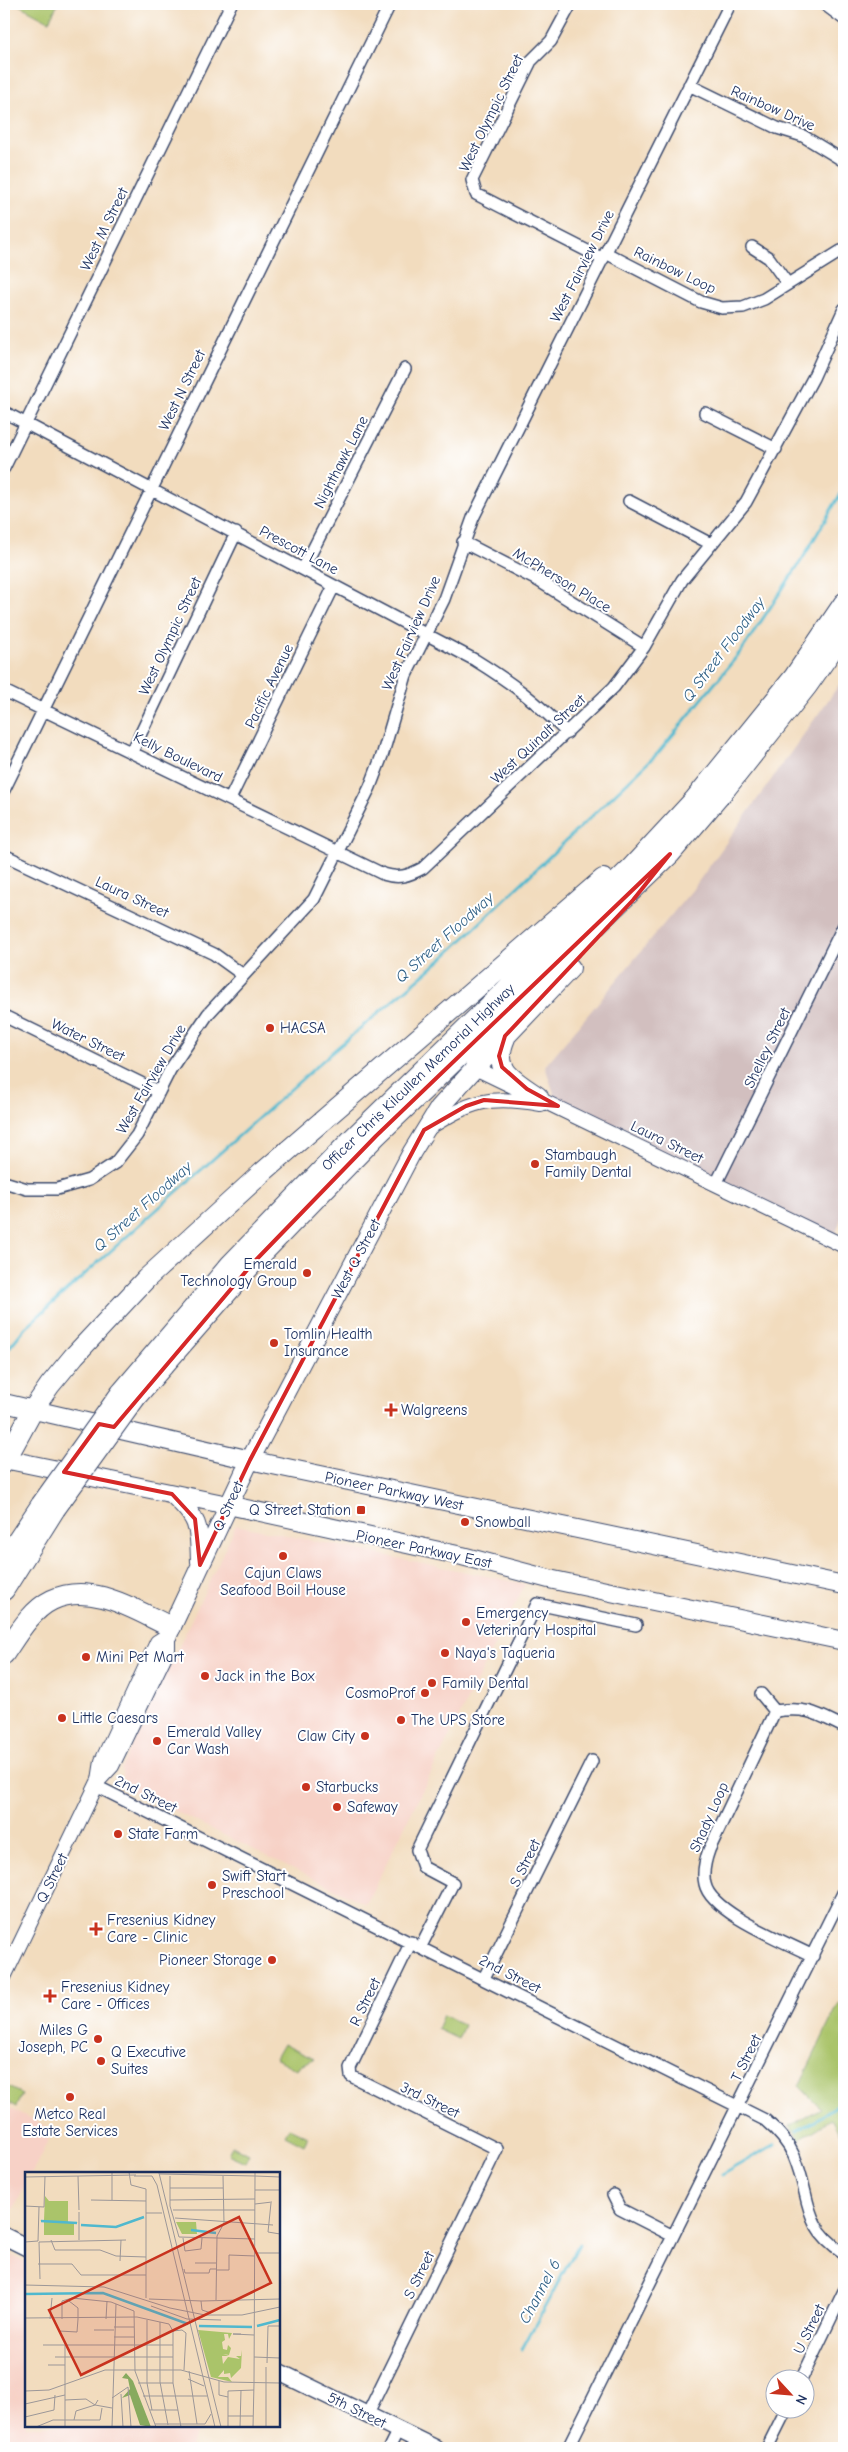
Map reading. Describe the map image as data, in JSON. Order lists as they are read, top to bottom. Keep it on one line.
{"streets":{"highway":["Officer Chris Kilcullen Memorial Highway"],"main road":["West Q Street","Pioneer Parkway West","Q Street","Pioneer Parkway East","5th Street"],"street":["Rainbow Drive","West Olympic Street","West M Street","West Fairview Drive","Rainbow Loop","West N Street","Nighthawk Lane","Prescott Lane","McPherson Place","Pacific Avenue","West Quinalt Street","Kelly Boulevard","Laura Street","Water Street","Shelley Street","2nd Street","Shady Loop","S Street","R Street","T Street","3rd Street","U Street"]},"crossings":[["Rainbow Drive","West Fairview Drive"],["West Olympic Street","West Fairview Drive"],["West Olympic Street","Rainbow Loop"],["West Olympic Street","Prescott Lane"],["West Olympic Street","Kelly Boulevard"],["West M Street","Prescott Lane"],["West Fairview Drive","Rainbow Loop"],["West Fairview Drive","Prescott Lane"],["West Fairview Drive","McPherson Place"],["West Fairview Drive","West Quinalt Street"],["West Fairview Drive","Kelly Boulevard"],["West Fairview Drive","Laura Street"],["West Fairview Drive","Water Street"],["West N Street","Prescott Lane"],["West N Street","Kelly Boulevard"],["Nighthawk Lane","Prescott Lane"],["Prescott Lane","Pacific Avenue"],["Prescott Lane","West Quinalt Street"],["McPherson Place","West Quinalt Street"],["Pacific Avenue","Kelly Boulevard"],["West Quinalt Street","Kelly Boulevard"],["Laura Street","Shelley Street"],["Laura Street","West Q Street"],["West Q Street","Pioneer Parkway West"],["West Q Street","Q Street"],["Pioneer Parkway West","Q Street"],["Q Street","Pioneer Parkway East"],["Q Street","2nd Street"],["2nd Street","S Street"],["2nd Street","R Street"],["2nd Street","T Street"],["Shady Loop","T Street"],["S Street","3rd Street"],["S Street","5th Street"],["R Street","3rd Street"]],"water":["Q Street Floodway","Channel 6"],"places":{"other":["HACSA","Stambaugh Family Dental","Emerald Technology Group","Tomlin Health Insurance","Snowball","Cajun Claws Seafood Boil House","Emergency Veterinary Hospital","Naya's Taqueria","Mini Pet Mart","Jack in the Box","Family Dental","CosmoProf","Little Caesars","The UPS Store","Claw City","Emerald Valley Car Wash","Starbucks","Safeway","State Farm","Swift Start Preschool","Pioneer Storage","Miles G Joseph, PC","Q Executive Suites","Metco Real Estate Services"],"health":["Walgreens","Fresenius Kidney Care - Clinic","Fresenius Kidney Care - Offices"],"transit":["Q Street Station"]},"north":"bottom right"}
